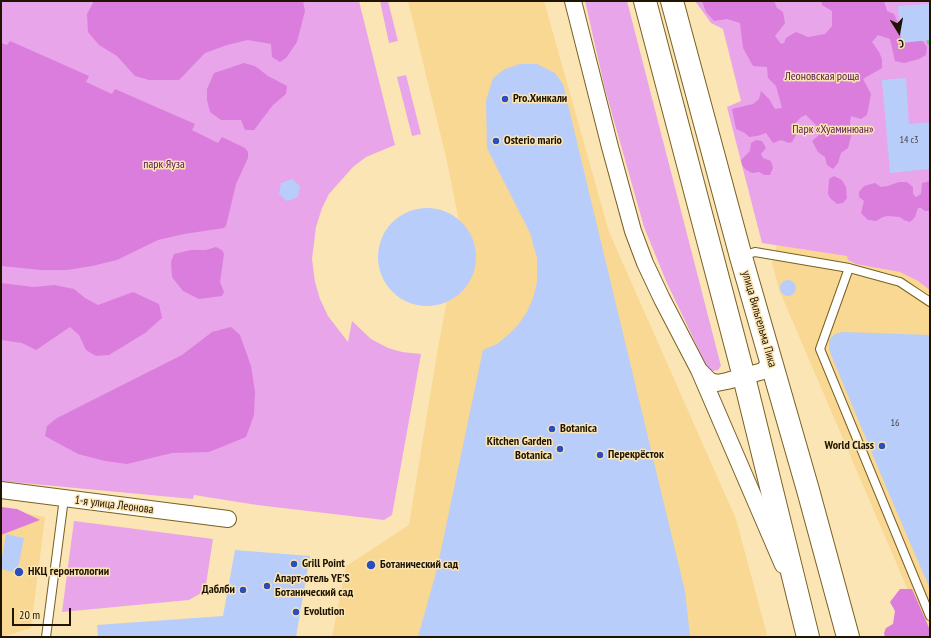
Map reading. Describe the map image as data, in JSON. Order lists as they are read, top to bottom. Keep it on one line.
{"streets":{"main road":["улица Вильгельма Пика"],"street":["1-я улица Леонова"]},"parks":["Леоновская роща","Парк «Хуаминюан»","парк Яуза"],"places":["Pro.Хинкали","Osterio mario","Botanica","World Class","Kitchen Garden Botanica","Перекрёсток","Grill Point","Ботанический сад","НКЦ геронтологии","Апарт-отель YE’S Ботанический сад","Даблби","Evolution"],"house_numbers":["14 с3","16"],"scale_bar":"20 m","north":"bottom"}
